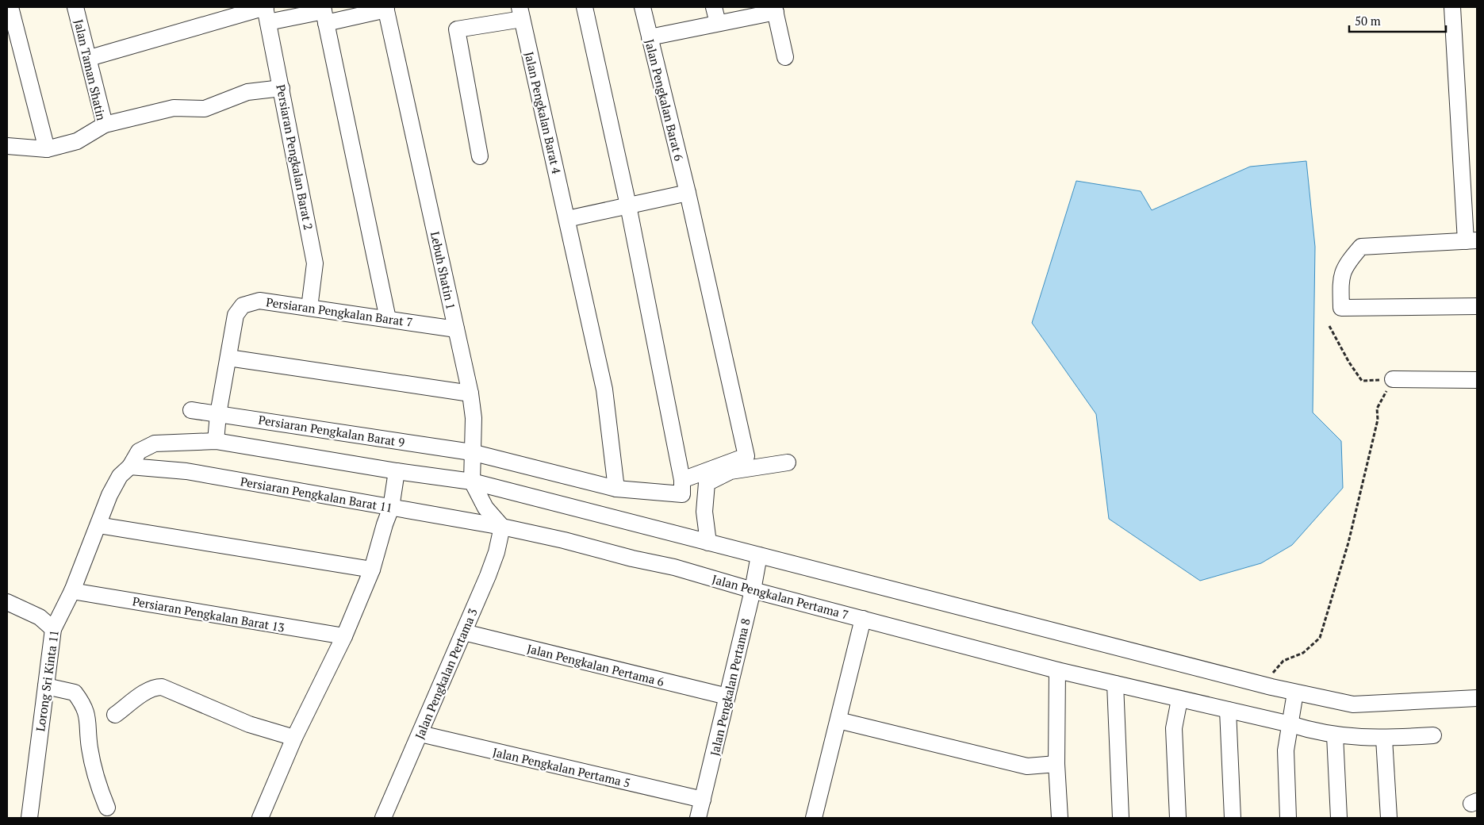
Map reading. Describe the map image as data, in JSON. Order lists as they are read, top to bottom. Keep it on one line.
{"streets":{"street":["Jalan Taman Shatin","Jalan Pengkalan Barat 6","Jalan Pengkalan Barat 4","Persiaran Pengkalan Barat 2","Lebuh Shatin 1","Persiaran Pengkalan Barat 7","Persiaran Pengkalan Barat 9","Persiaran Pengkalan Barat 11","Jalan Pengkalan Pertama 7","Persiaran Pengkalan Barat 13","Jalan Pengkalan Pertama 6","Jalan Pengkalan Pertama 3","Lorong Sri Kinta 11","Jalan Pengkalan Pertama 8","Jalan Pengkalan Pertama 5"]},"crossings":[["Jalan Pengkalan Barat 6","Persiaran Pengkalan Barat 9"],["Jalan Pengkalan Barat 4","Persiaran Pengkalan Barat 9"],["Persiaran Pengkalan Barat 2","Persiaran Pengkalan Barat 7"],["Lebuh Shatin 1","Persiaran Pengkalan Barat 7"],["Lebuh Shatin 1","Persiaran Pengkalan Barat 9"],["Lebuh Shatin 1","Persiaran Pengkalan Barat 11"],["Lebuh Shatin 1","Jalan Pengkalan Pertama 7"],["Lebuh Shatin 1","Jalan Pengkalan Pertama 3"],["Lebuh Shatin 1","Lorong Sri Kinta 11"],["Persiaran Pengkalan Barat 7","Persiaran Pengkalan Barat 9"],["Persiaran Pengkalan Barat 7","Lorong Sri Kinta 11"],["Persiaran Pengkalan Barat 11","Jalan Pengkalan Pertama 7"],["Persiaran Pengkalan Barat 11","Jalan Pengkalan Pertama 3"],["Persiaran Pengkalan Barat 11","Lorong Sri Kinta 11"],["Jalan Pengkalan Pertama 7","Jalan Pengkalan Pertama 3"],["Jalan Pengkalan Pertama 7","Jalan Pengkalan Pertama 8"],["Persiaran Pengkalan Barat 13","Lorong Sri Kinta 11"],["Jalan Pengkalan Pertama 6","Jalan Pengkalan Pertama 3"],["Jalan Pengkalan Pertama 6","Jalan Pengkalan Pertama 8"],["Jalan Pengkalan Pertama 3","Jalan Pengkalan Pertama 5"],["Lorong Sri Kinta 11","Jalan Pengkalan Pertama 8"],["Jalan Pengkalan Pertama 8","Jalan Pengkalan Pertama 5"]],"scale_bar":"50 m"}
